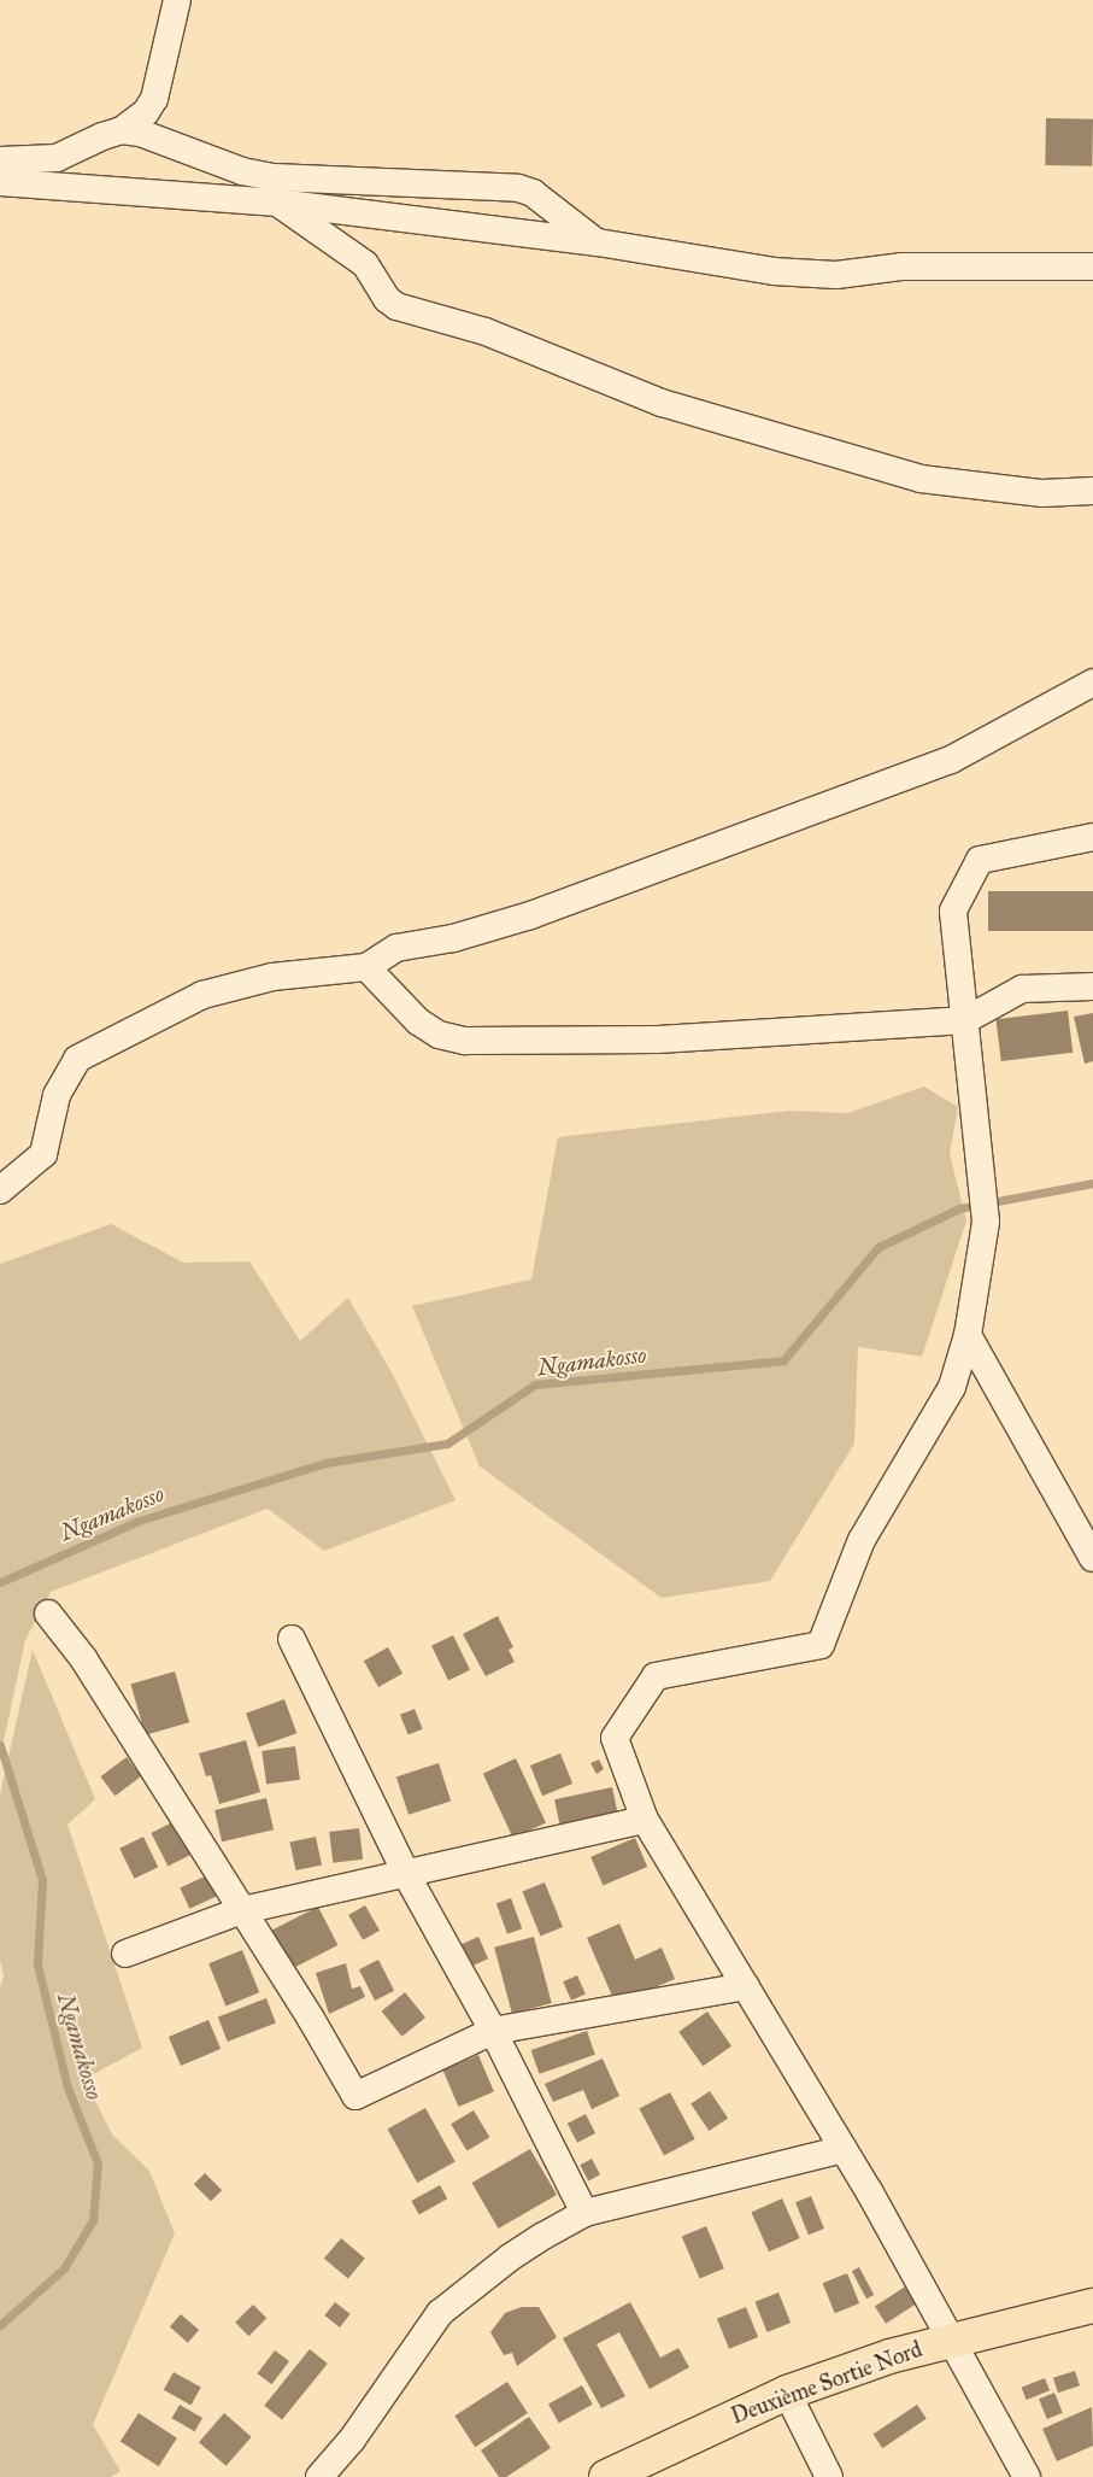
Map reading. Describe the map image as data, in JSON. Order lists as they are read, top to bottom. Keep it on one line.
{"streets":{"main road":["Deuxième Sortie Nord"]},"water":["Ngamakosso"]}
